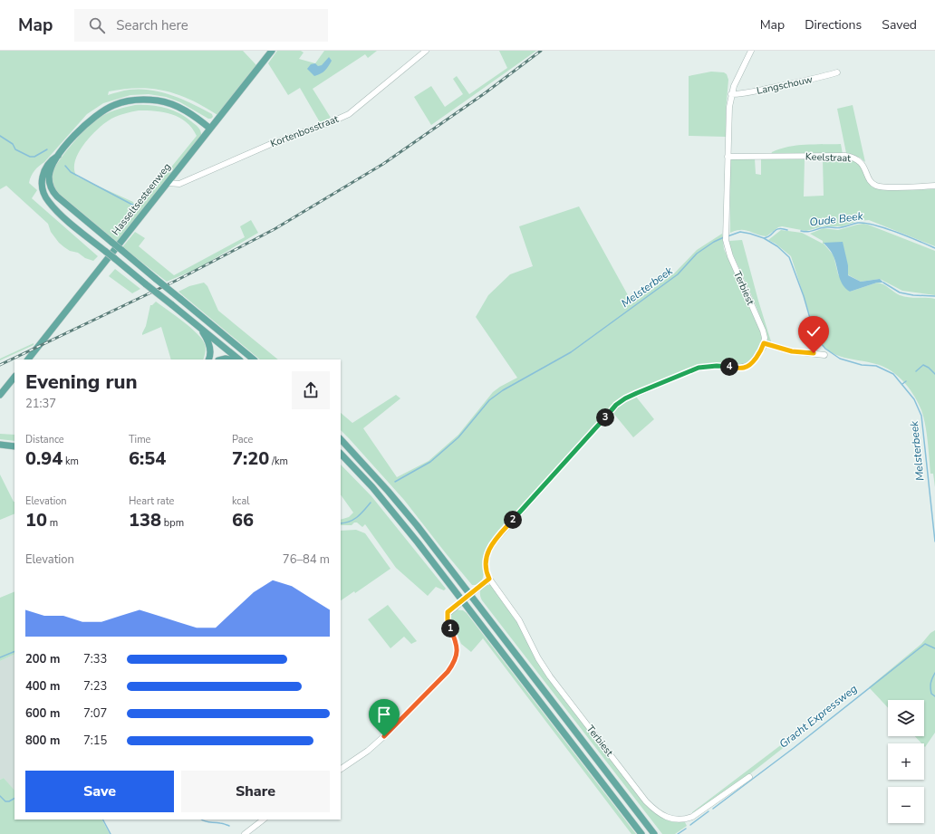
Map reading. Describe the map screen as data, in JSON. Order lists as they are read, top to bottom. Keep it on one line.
{"streets":{"main road":["Hasseltsesteenweg"],"street":["Langschouw","Kortenbosstraat","Keelstraat","Terbiest"]},"crossings":[["Kortenbosstraat","Hasseltsesteenweg"],["Keelstraat","Terbiest"]],"water":["Oude Beek","Melsterbeek","Gracht Expressweg"],"page":{"header":"Map","search":"Search here","nav":["Map","Directions","Saved"],"pins":["4","3","2","1"],"heading":["Evening run","21:37"],"stats":[["Distance","0.94 km"],["Time","6:54"],["Pace","7:20 /km"],["Elevation","10 m"],["Heart rate","138 bpm"],["kcal","66"]],"chart":["Elevation","76–84 m"],"list":[{"name":"200 m","note":"7:33"},{"name":"400 m","note":"7:23"},{"name":"600 m","note":"7:07"},{"name":"800 m","note":"7:15"}],"map_buttons":["+","−"],"buttons":["Save","Share"]}}
